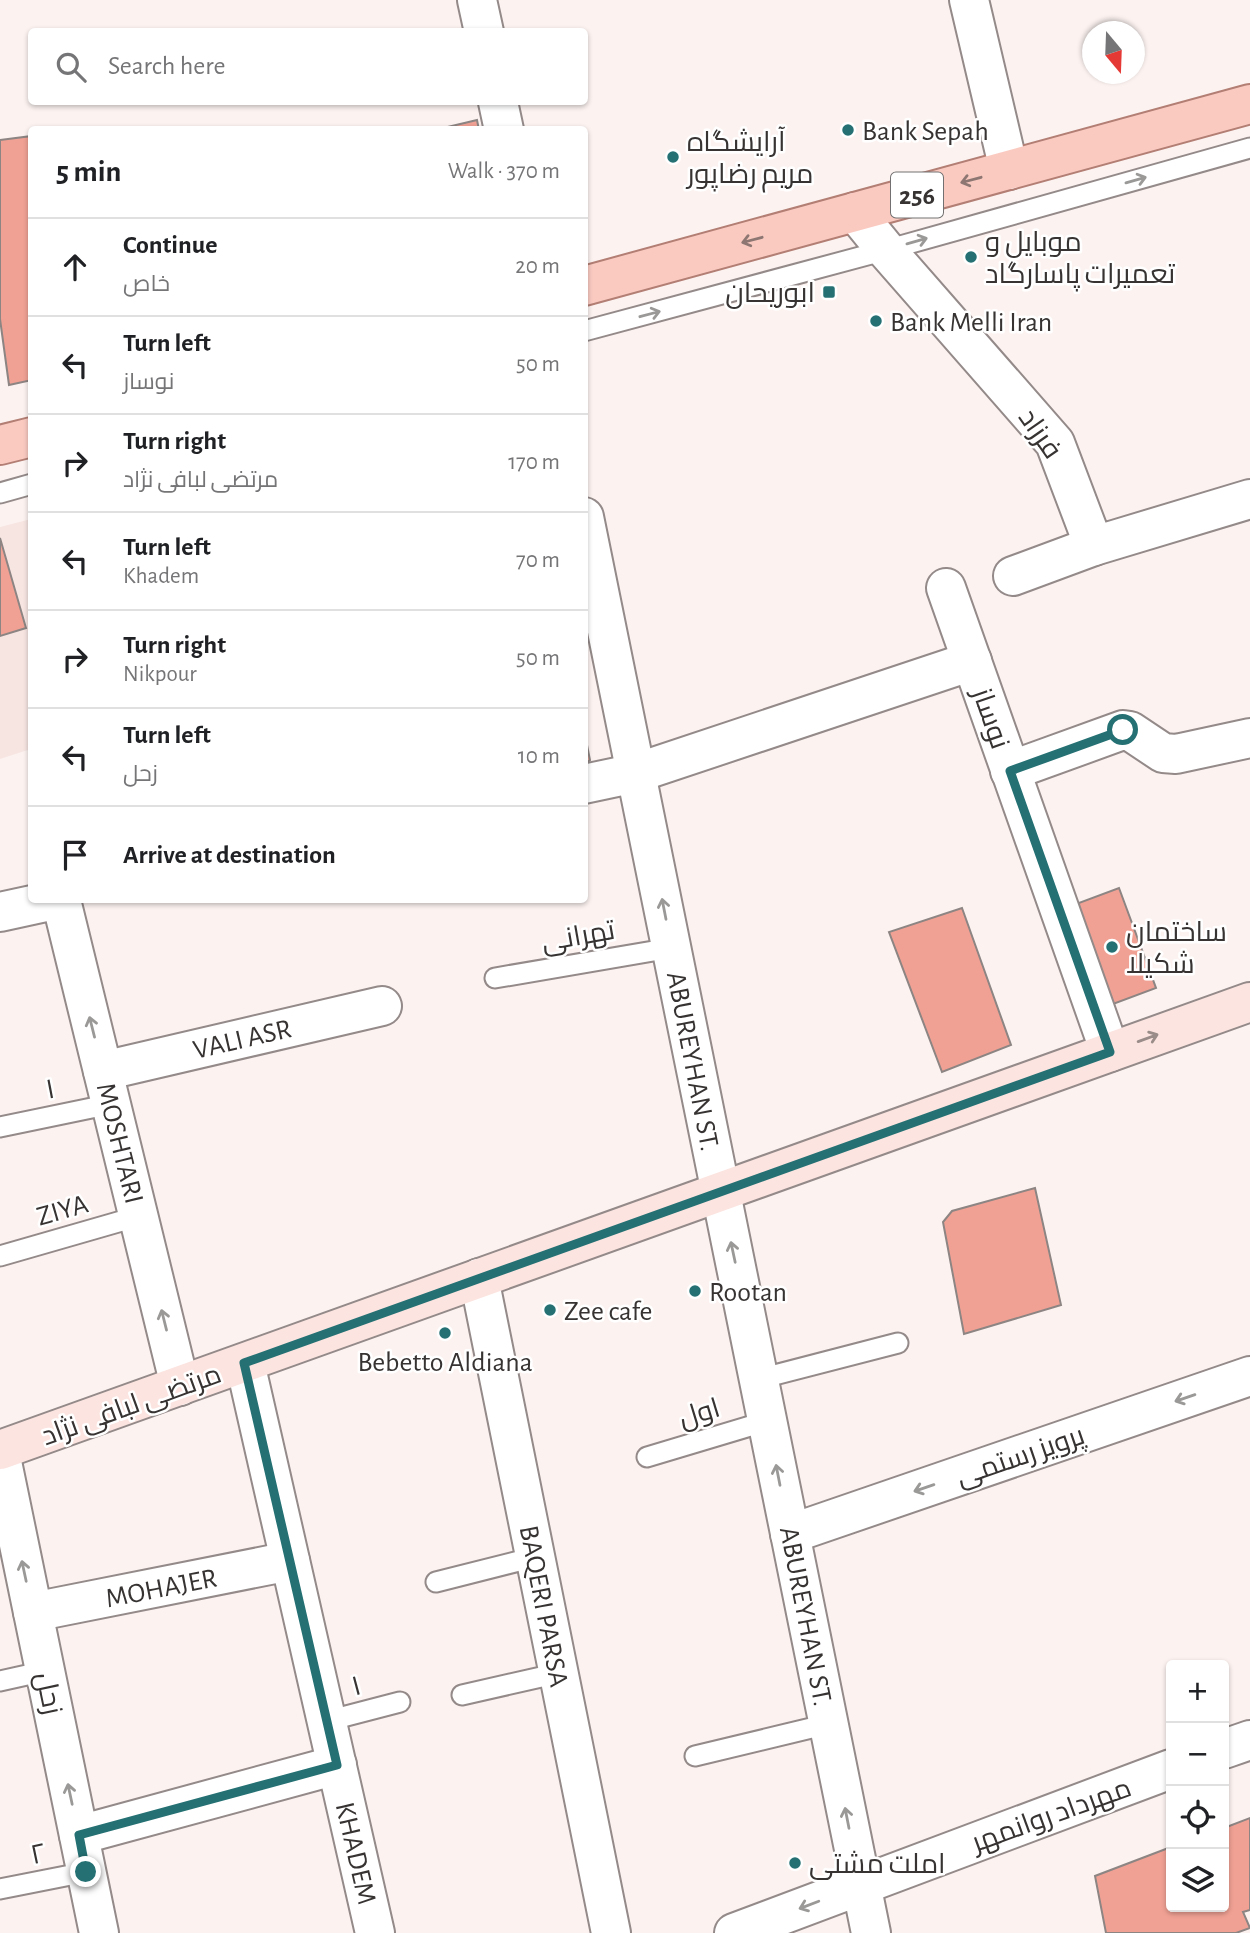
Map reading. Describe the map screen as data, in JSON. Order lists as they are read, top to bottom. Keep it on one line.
{"streets":{"main road":["256","مرتضی لبافی نژاد"],"street":["فرزاد","نوساز","VALI ASR","ABUREYHAN ST.","MOSHTARI","پرویز رستمی","MOHAJER","BAQERI PARSA","زحل","مهرداد روانمهر","KHADEM"],"lane":["تهرانی","۱","ZIYA","اول","۲"]},"crossings":[["256","فرزاد"],["نوساز","ABUREYHAN ST."],["نوساز","مرتضی لبافی نژاد"],["تهرانی","ABUREYHAN ST."],["VALI ASR","۱"],["VALI ASR","MOSHTARI"],["ABUREYHAN ST.","مرتضی لبافی نژاد"],["ABUREYHAN ST.","اول"],["ABUREYHAN ST.","پرویز رستمی"],["ABUREYHAN ST.","مهرداد روانمهر"],["۱","MOSHTARI"],["۱","KHADEM"],["MOSHTARI","ZIYA"],["MOSHTARI","مرتضی لبافی نژاد"],["مرتضی لبافی نژاد","BAQERI PARSA"],["مرتضی لبافی نژاد","زحل"],["مرتضی لبافی نژاد","KHADEM"],["MOHAJER","زحل"],["MOHAJER","KHADEM"],["زحل","۲"]],"one_way":["ABUREYHAN ST.","MOSHTARI","پرویز رستمی","زحل"],"places":{"other":["Bank Sepah","آرایشگاه مریم رضاپور","موبایل و تعمیرات پاسارگاد","Bank Melli Iran","ساختمان شکیلا","Rootan","Zee cafe","Bebetto Aldiana","املت مشتی"],"transit":["ابوریحان"]},"north":"bottom","page":{"search":"Search here","heading":["5 min","Walk · 370 m"],"list":[["Continue","خاص","20 m"],["Turn left","نوساز","50 m"],["Turn right","مرتضی لبافی نژاد","170 m"],["Turn left","Khadem","70 m"],["Turn right","Nikpour","50 m"],["Turn left","زحل","10 m"],"Arrive at destination"],"map_buttons":["+","−"]}}
